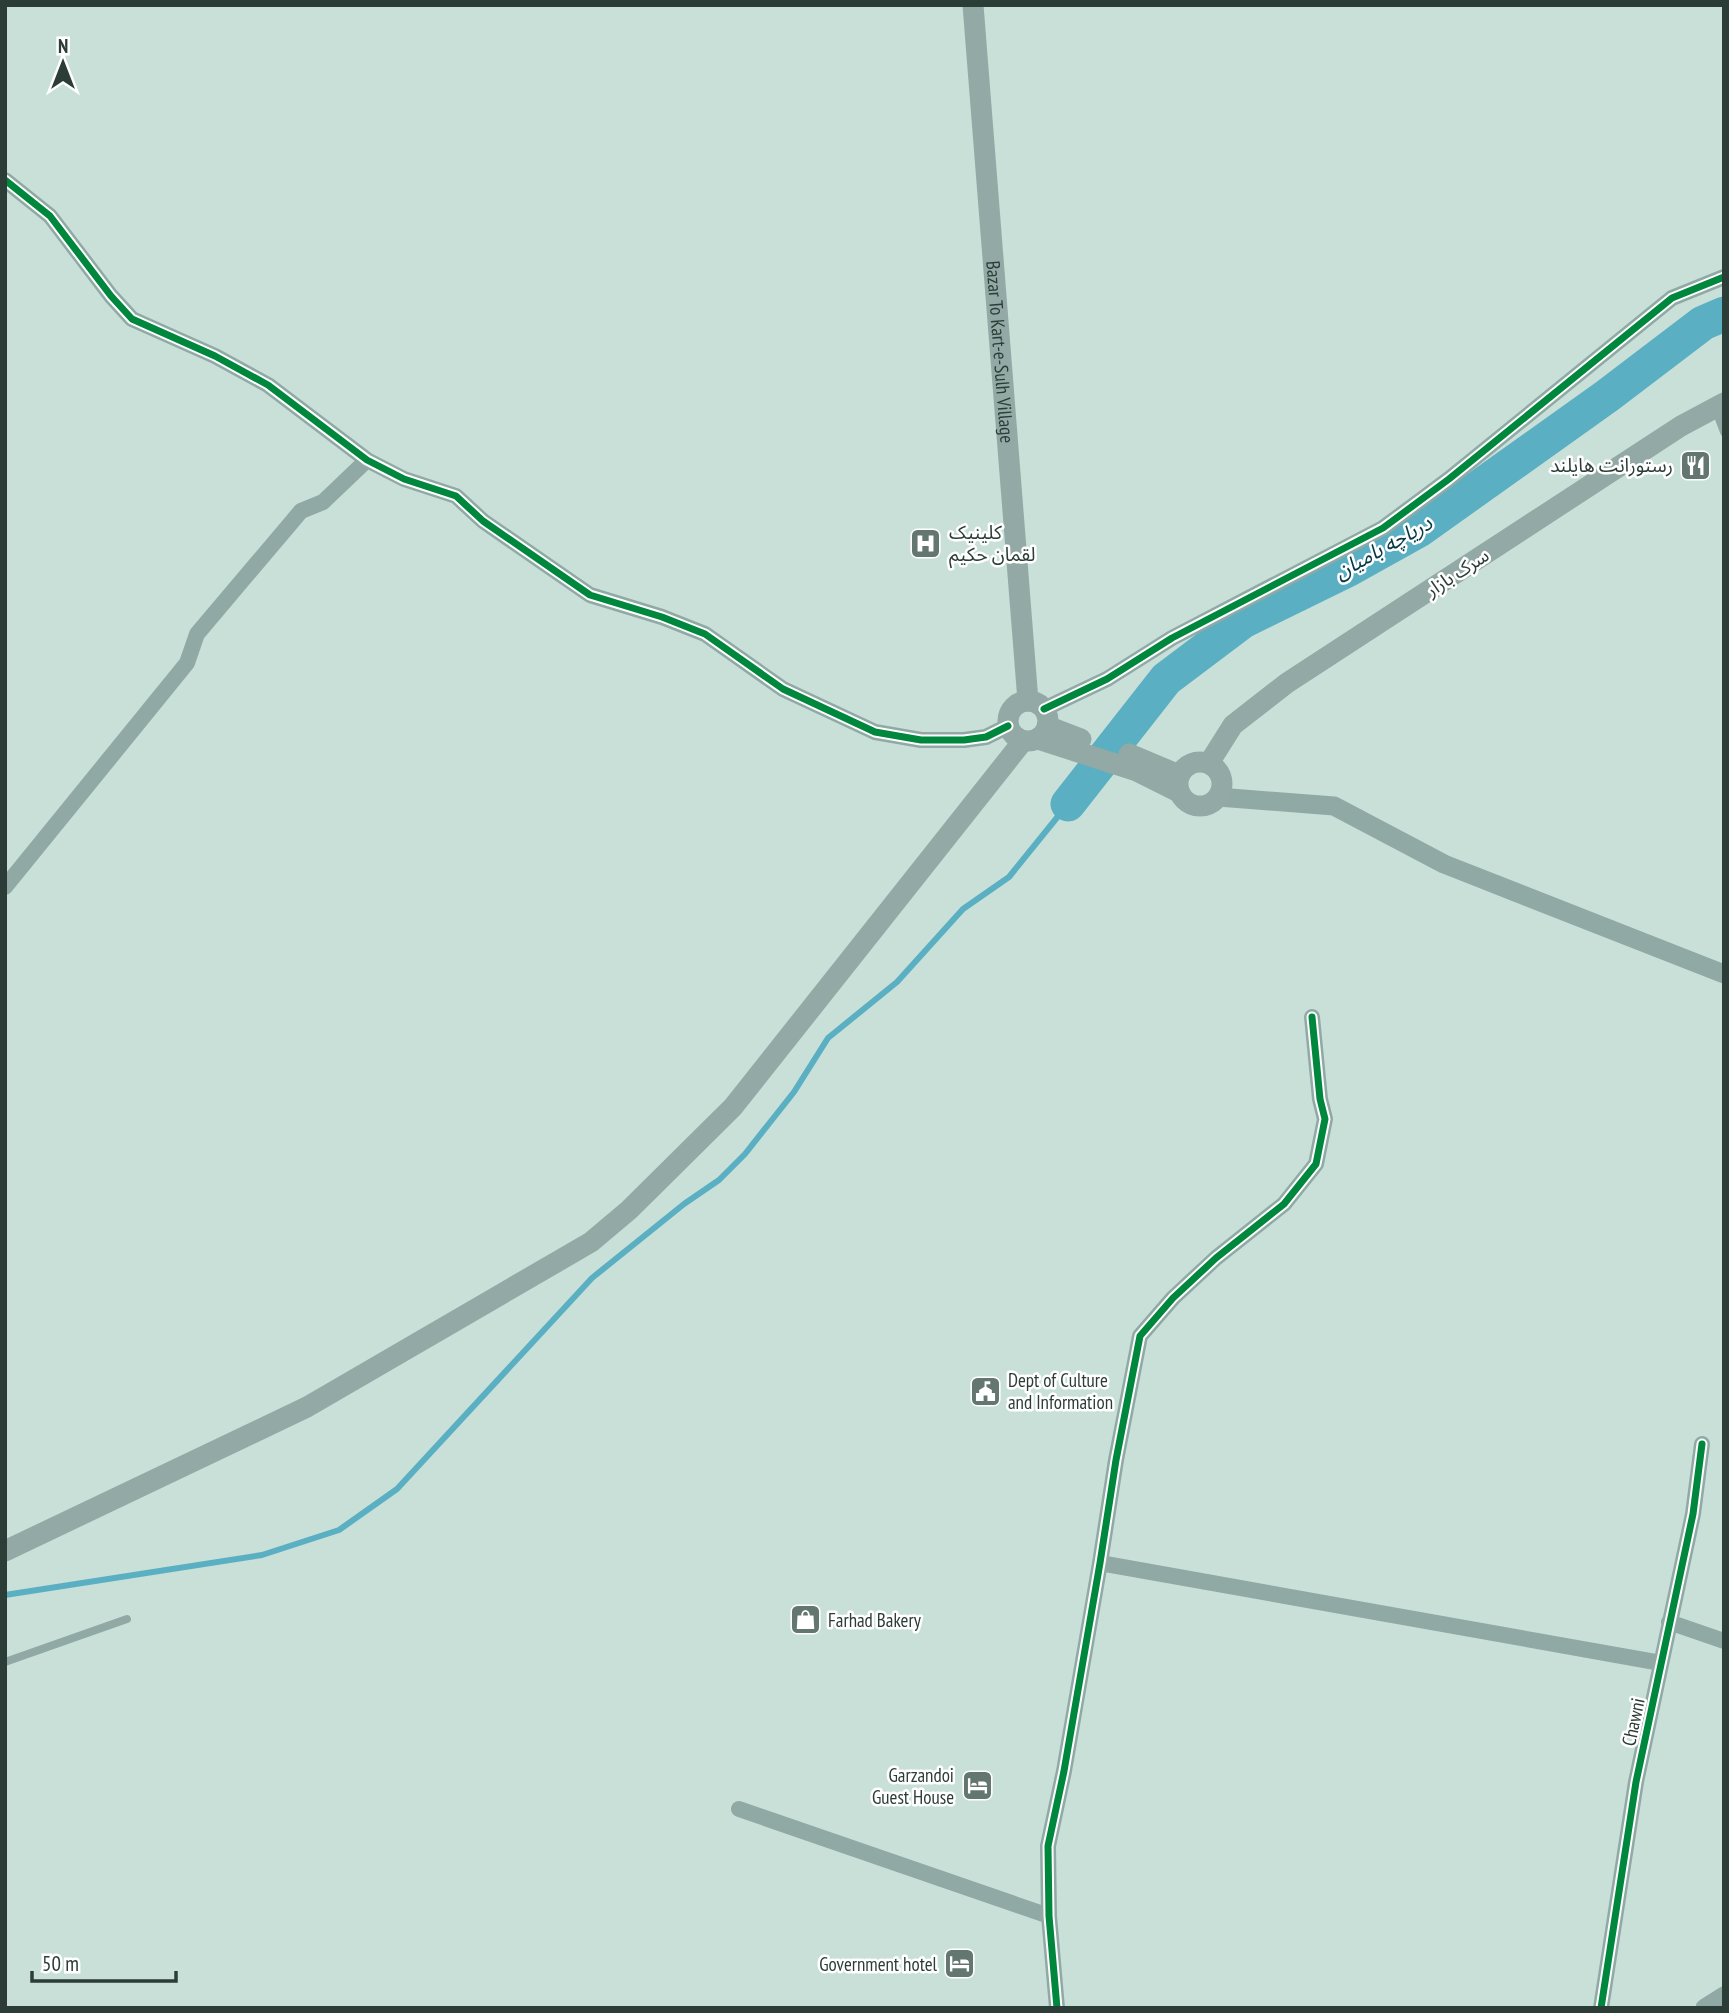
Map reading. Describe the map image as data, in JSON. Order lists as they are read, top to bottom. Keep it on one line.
{"streets":{"main road":["Bazar To Kart-e-Sulh Village","سرک بازار"],"street":["Chawni"]},"water":["دریاچه بامیان"],"places":{"restaurant":["رستورانت هایلند"],"hospital":["کلینیک لقمان حکیم"],"public building":["Dept of Culture and Information"],"shop":["Farhad Bakery"],"hotel":["Garzandoi Guest House","Government hotel"]},"scale_bar":"50 m","north":"top"}
